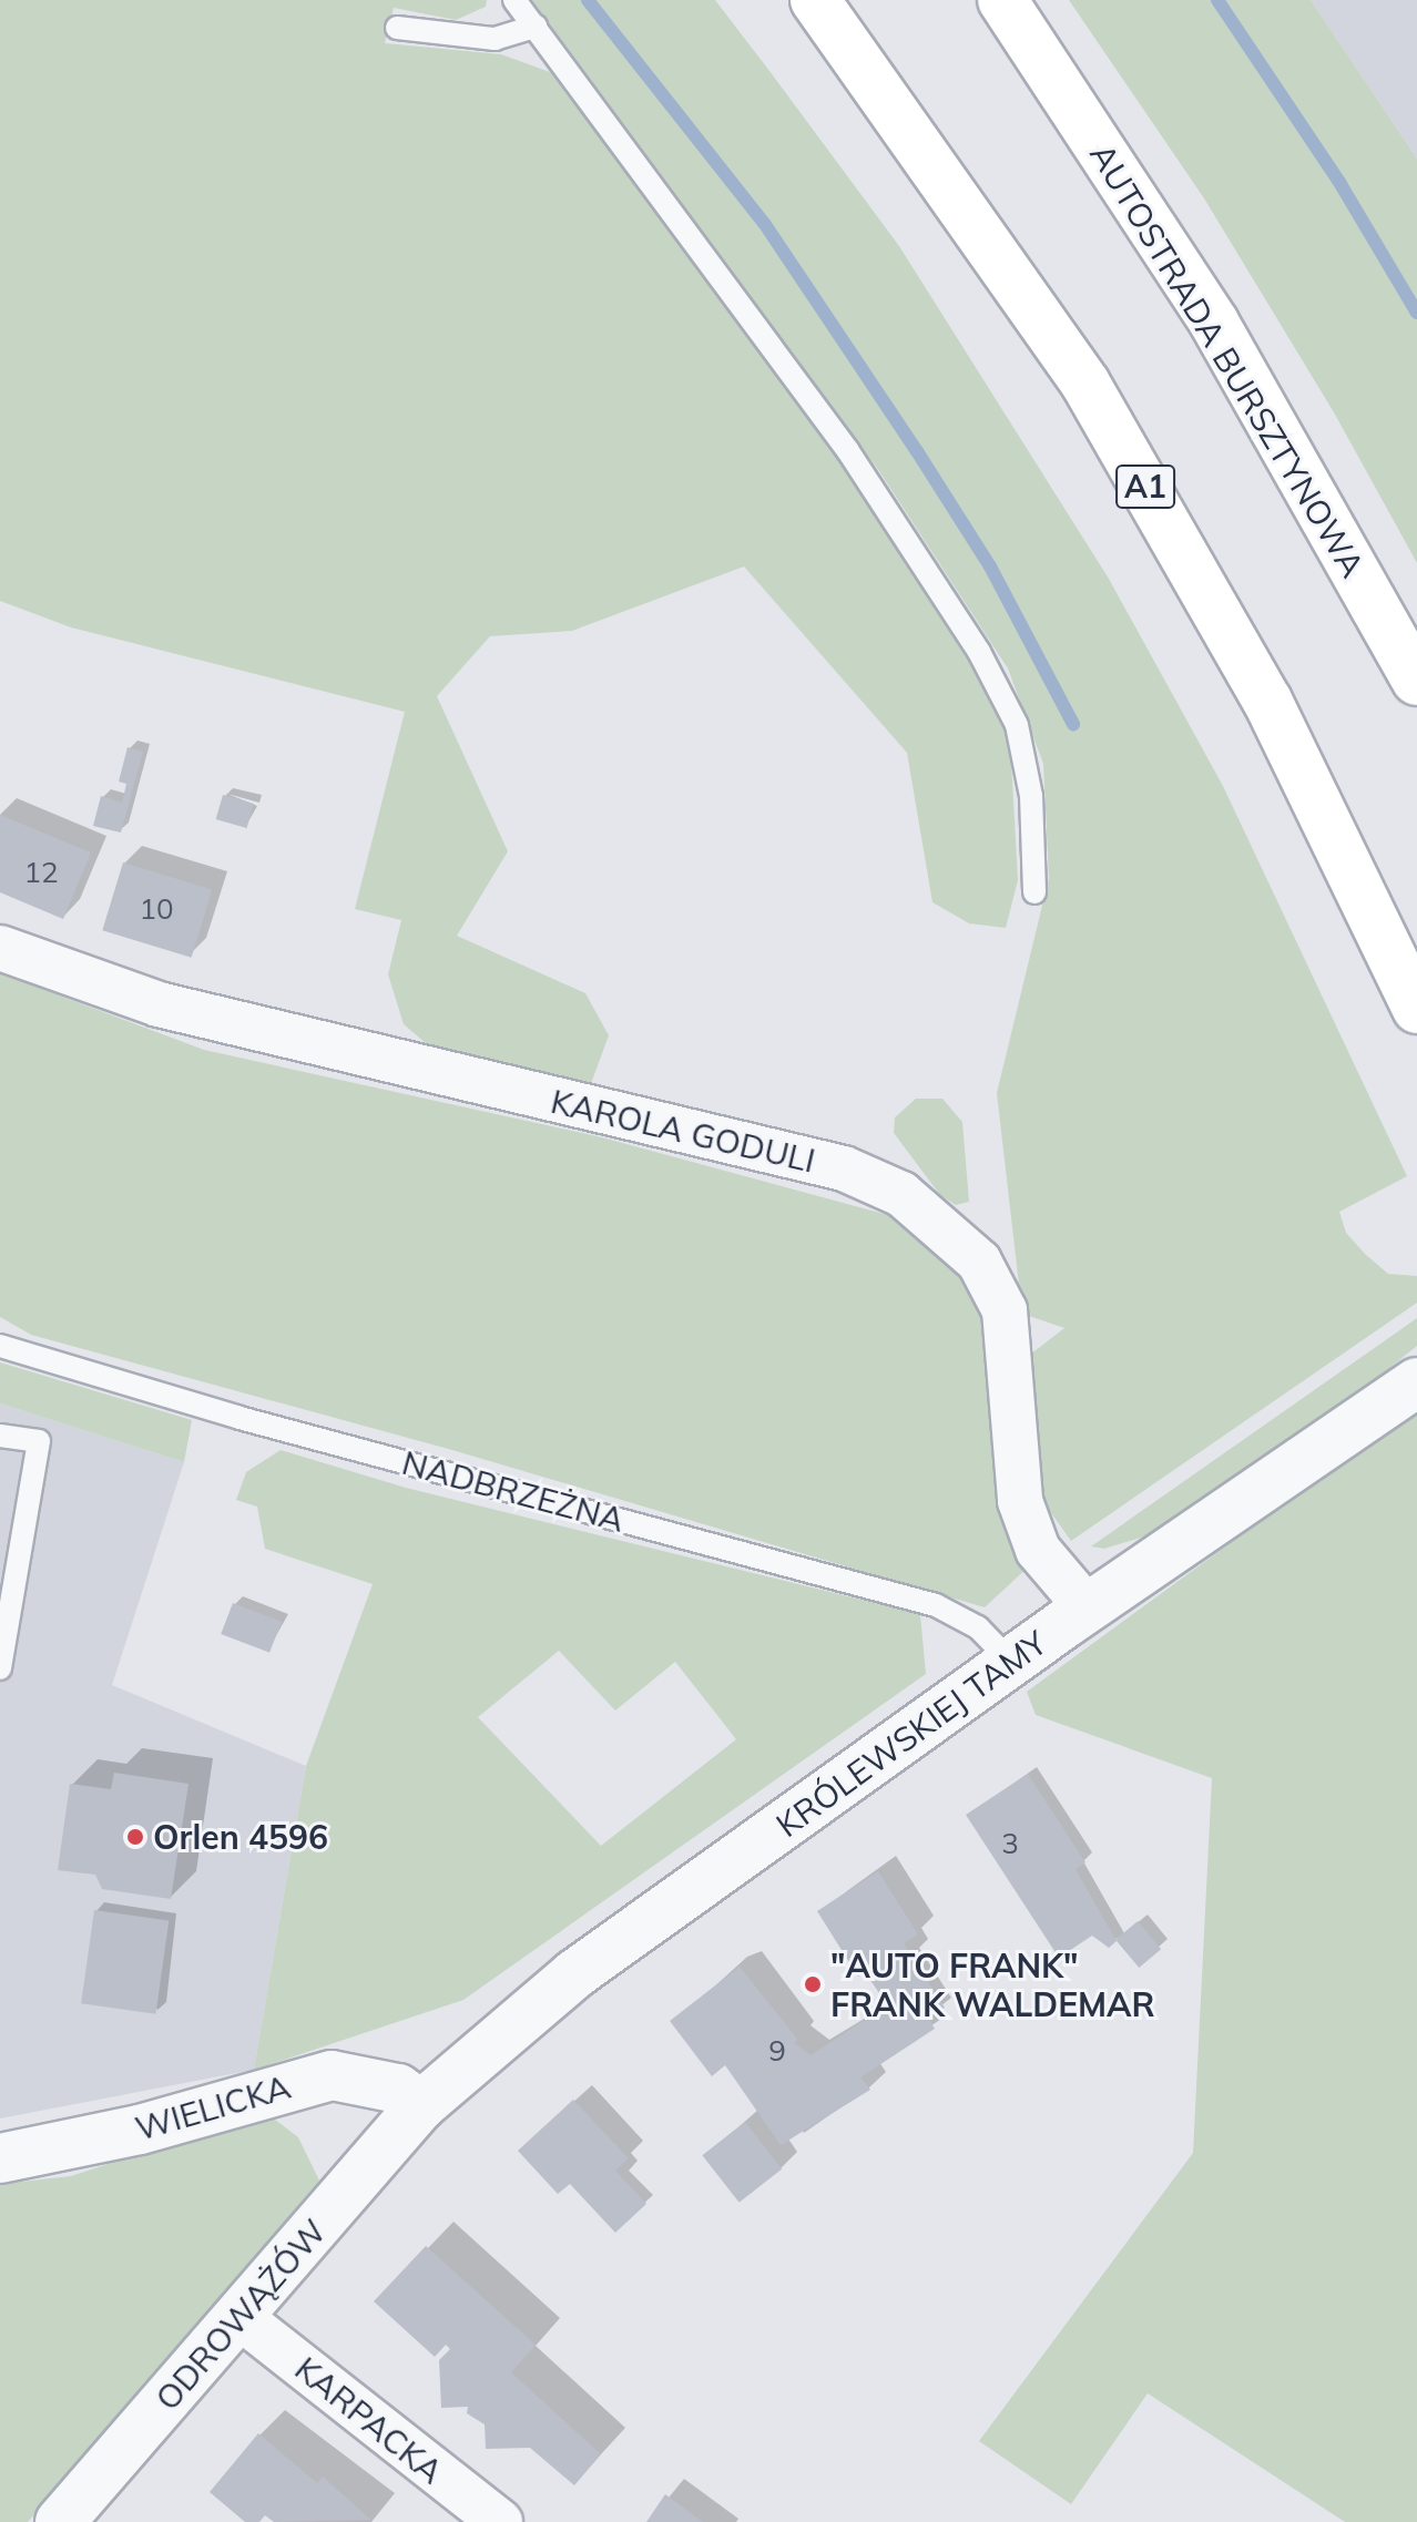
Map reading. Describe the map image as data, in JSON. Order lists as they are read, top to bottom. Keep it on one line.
{"streets":{"highway":["AUTOSTRADA BURSZTYNOWA","A1"],"street":["KAROLA GODULI","KRÓLEWSKIEJ TAMY","WIELICKA","ODROWĄŻÓW","KARPACKA"],"lane":["NADBRZEŻNA"]},"crossings":[["KAROLA GODULI","KRÓLEWSKIEJ TAMY"],["NADBRZEŻNA","KRÓLEWSKIEJ TAMY"],["KRÓLEWSKIEJ TAMY","WIELICKA"],["KRÓLEWSKIEJ TAMY","ODROWĄŻÓW"],["WIELICKA","ODROWĄŻÓW"],["ODROWĄŻÓW","KARPACKA"]],"places":["Orlen 4596","\"AUTO FRANK\" FRANK WALDEMAR"],"house_numbers":["12","10","3","9"]}
